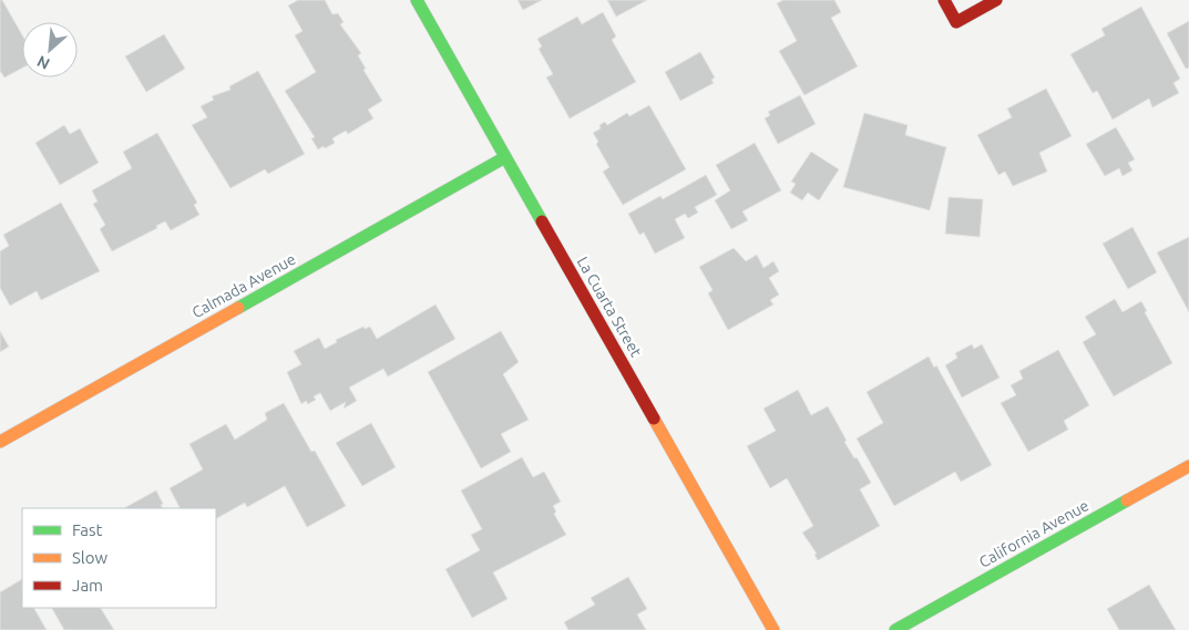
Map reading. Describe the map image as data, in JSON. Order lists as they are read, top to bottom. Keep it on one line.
{"streets":{"street":["Calmada Avenue","La Cuarta Street","California Avenue"]},"crossings":[["Calmada Avenue","La Cuarta Street"]],"legend":["Fast","Slow","Jam"],"north":"bottom left"}
